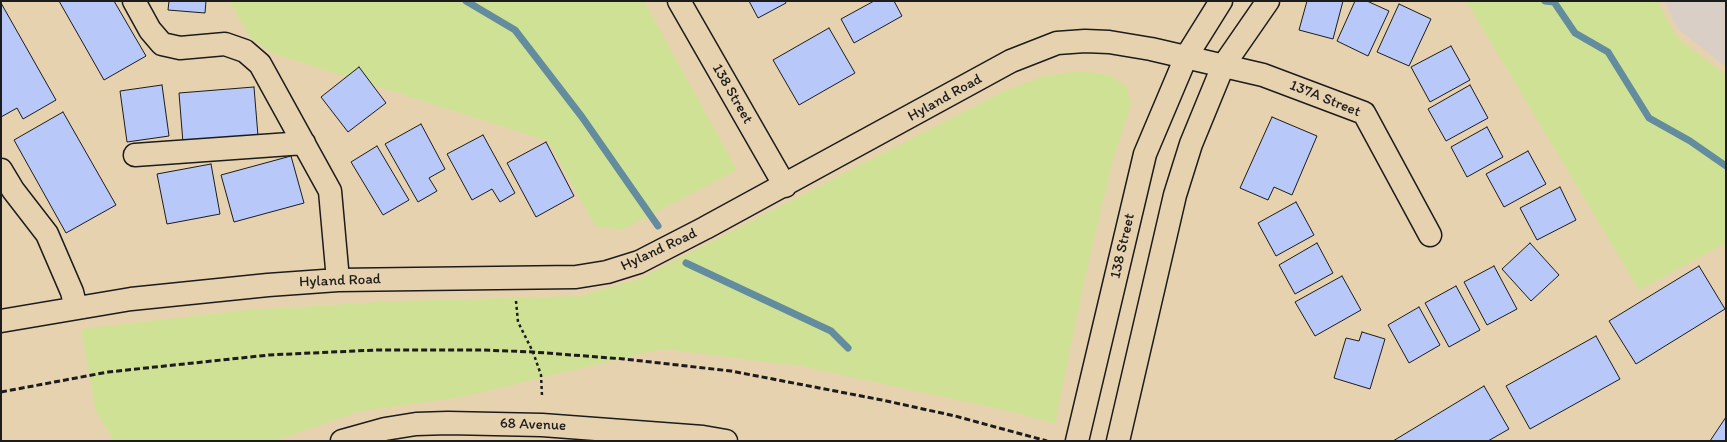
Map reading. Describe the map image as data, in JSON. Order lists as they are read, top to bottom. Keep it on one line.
{"streets":{"street":["138 Street","Hyland Road","137A Street","68 Avenue"]},"crossings":[["138 Street","Hyland Road"],["Hyland Road","137A Street"]]}
